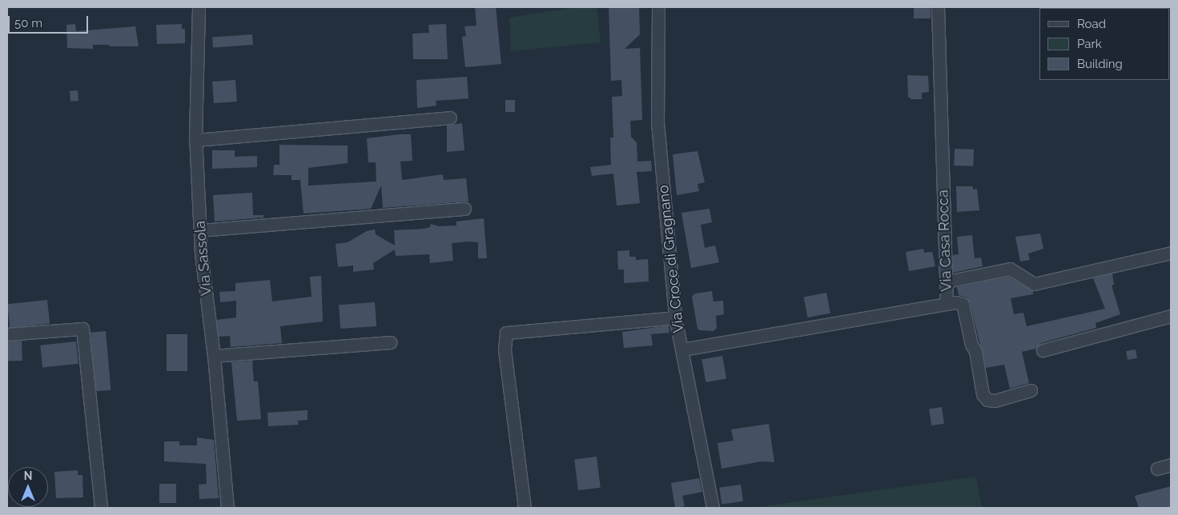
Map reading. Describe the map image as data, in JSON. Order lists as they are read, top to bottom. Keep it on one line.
{"streets":{"street":["Via Casa Rocca","Via Sassola","Via Croce di Gragnano"]},"crossings":[["Via Casa Rocca","Via Croce di Gragnano"]],"legend":["Road","Park","Building"],"scale_bar":"50 m","north":"top"}
